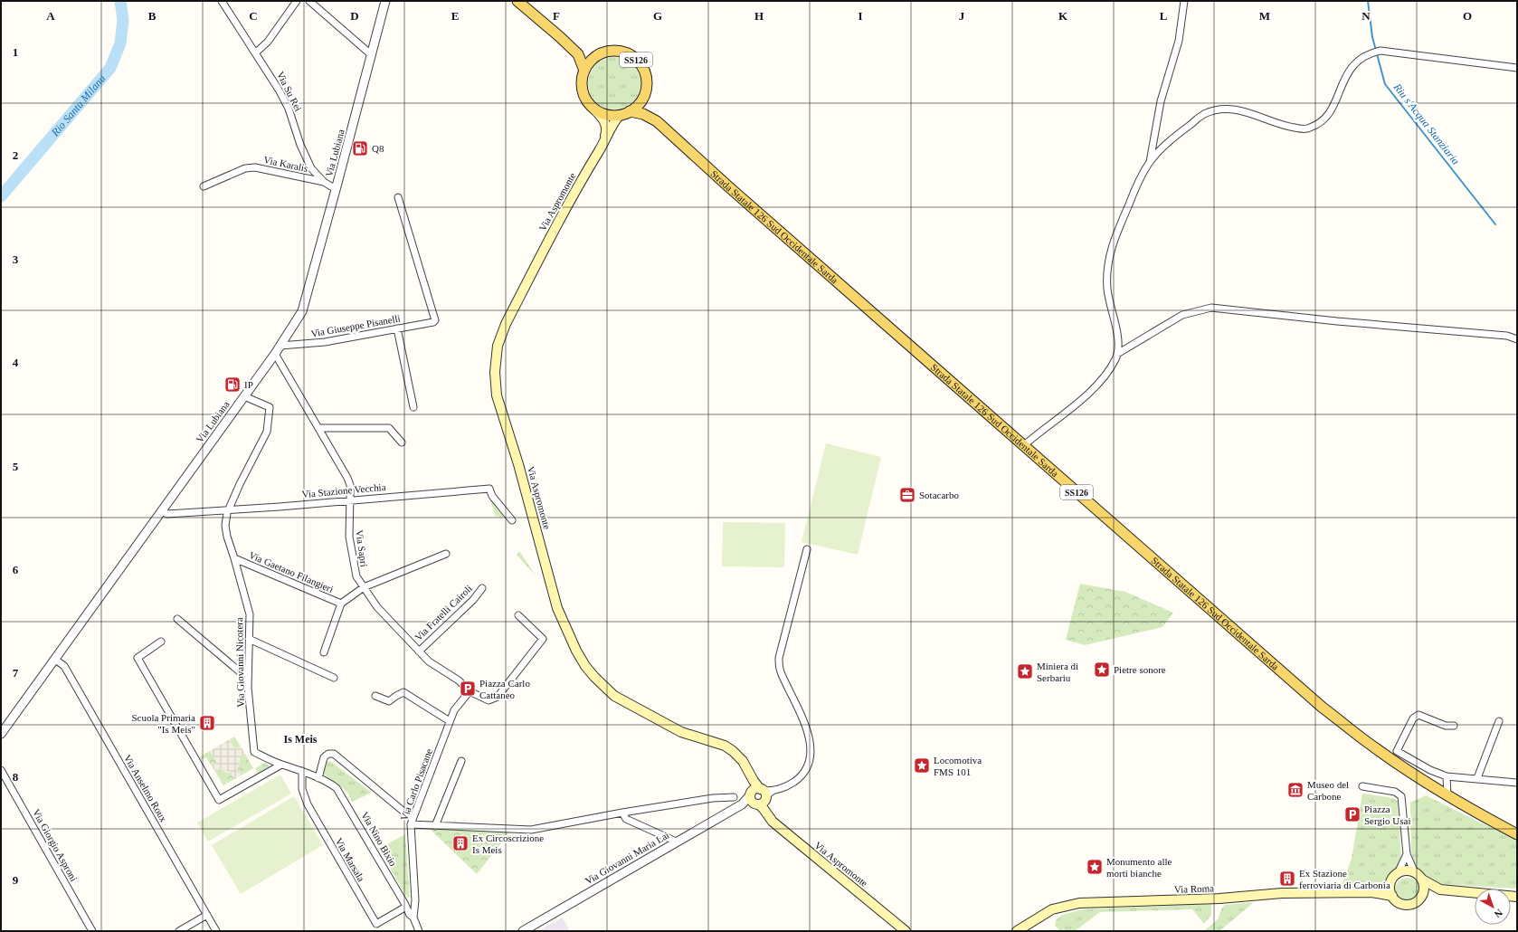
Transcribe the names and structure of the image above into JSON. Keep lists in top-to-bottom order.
{
  "streets": {
    "main road": [
      "SS126",
      "Via Aspromonte",
      "Strada Statale 126 Sud Occidentale Sarda",
      "Via Roma"
    ],
    "street": [
      "Via Su Rei",
      "Via Lubiana",
      "Via Karalis",
      "Via Giuseppe Pisanelli",
      "Via Stazione Vecchia",
      "Via Sapri",
      "Via Gaetano Filangieri",
      "Via Fratelli Cairoli",
      "Via Giovanni Nicotera",
      "Via Carlo Pisacane",
      "Via Anselmo Roux",
      "Via Nino Bixio",
      "Via Giorgio Asproni",
      "Via Giovanni Maria Lai",
      "Via Marsala"
    ]
  },
  "crossings": [
    ["SS126", "Via Aspromonte"],
    ["SS126", "Strada Statale 126 Sud Occidentale Sarda"],
    ["Via Su Rei", "Via Lubiana"],
    ["Via Su Rei", "Via Karalis"],
    ["Via Lubiana", "Via Giuseppe Pisanelli"],
    ["Via Lubiana", "Via Stazione Vecchia"],
    ["Via Lubiana", "Via Sapri"],
    ["Via Lubiana", "Via Giovanni Nicotera"],
    ["Via Lubiana", "Via Anselmo Roux"],
    ["Via Aspromonte", "Via Giovanni Maria Lai"],
    ["Via Stazione Vecchia", "Via Sapri"],
    ["Via Stazione Vecchia", "Via Giovanni Nicotera"],
    ["Via Sapri", "Via Gaetano Filangieri"],
    ["Via Sapri", "Via Fratelli Cairoli"],
    ["Via Sapri", "Via Carlo Pisacane"],
    ["Via Gaetano Filangieri", "Via Giovanni Nicotera"],
    ["Via Giovanni Nicotera", "Via Nino Bixio"],
    ["Via Giovanni Nicotera", "Via Marsala"],
    ["Via Carlo Pisacane", "Via Nino Bixio"],
    ["Via Nino Bixio", "Via Marsala"]
  ],
  "districts": ["Is Meis"],
  "water": ["Rio Santu Milanu", "Riu s'Acqua Stanziaria"],
  "places": {
    "fuel station": ["Q8", "IP"],
    "office": ["Sotacarbo"],
    "place": [
      "Pietre sonore",
      "Miniera di Serbariu",
      "Locomotiva FMS 101",
      "Monumento alle morti bianche"
    ],
    "parking": ["Piazza Carlo Cattaneo", "Piazza Sergio Usai"],
    "building": ["Scuola Primaria \"Is Meis\"", "Ex Circoscrizione Is Meis", "Ex Stazione ferroviaria di Carbonia"],
    "museum": ["Museo del Carbone"]
  },
  "north": "bottom right",
  "grid": {
    "columns": [
      "A",
      "B",
      "C",
      "D",
      "E",
      "F",
      "G",
      "H",
      "I",
      "J",
      "K",
      "L",
      "M",
      "N",
      "O"
    ],
    "rows": [
      "1",
      "2",
      "3",
      "4",
      "5",
      "6",
      "7",
      "8",
      "9"
    ]
  }
}
